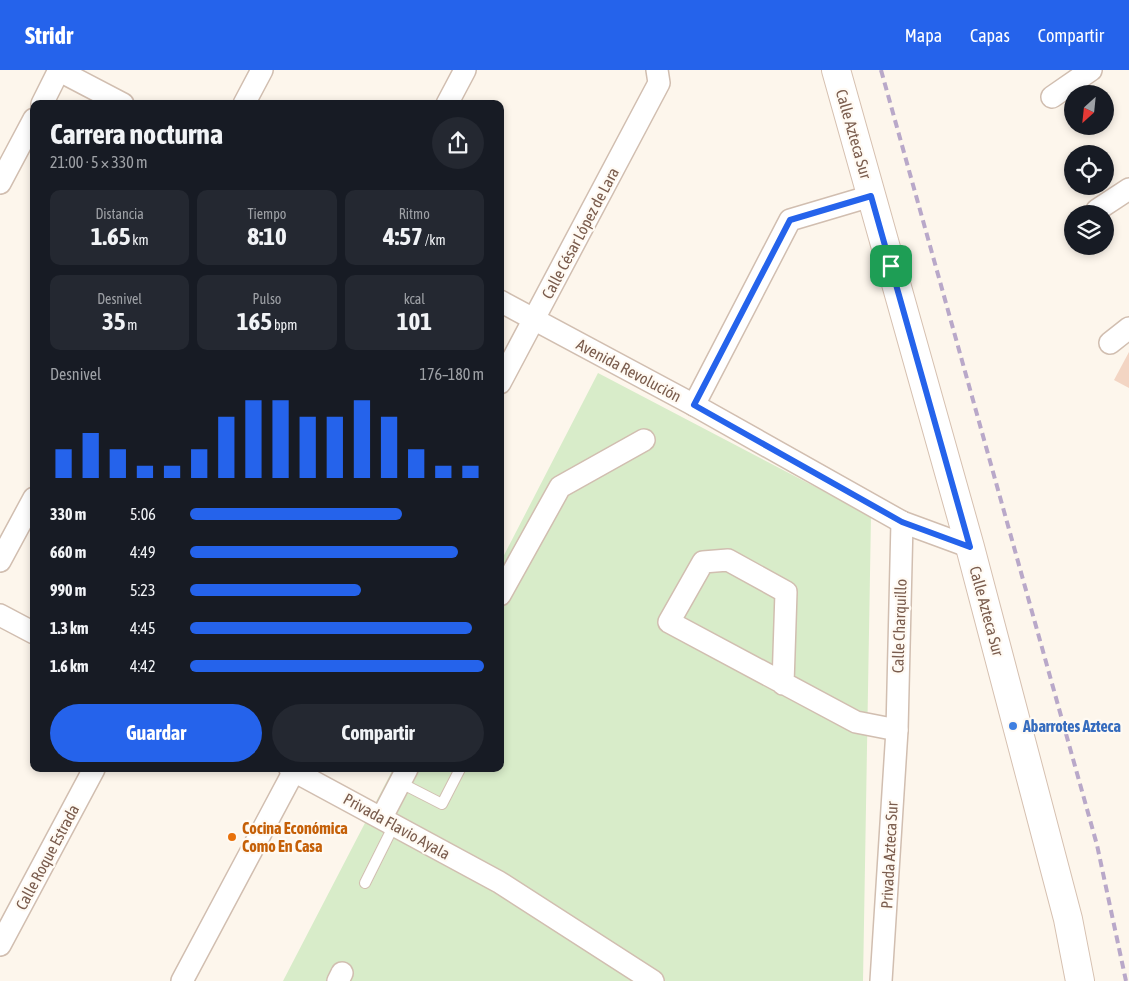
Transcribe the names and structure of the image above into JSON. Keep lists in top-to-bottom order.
{
  "streets": {
    "street": [
      "Calle Azteca Sur",
      "Calle César López de Lara",
      "Avenida Revolución",
      "Calle Charquillo",
      "Privada Flavio Ayala",
      "Privada Azteca Sur",
      "Calle Roque Estrada"
    ]
  },
  "crossings": [
    ["Calle Azteca Sur", "Avenida Revolución"],
    ["Calle César López de Lara", "Avenida Revolución"],
    ["Avenida Revolución", "Calle Charquillo"],
    ["Calle Charquillo", "Privada Azteca Sur"]
  ],
  "places": ["Abarrotes Azteca", "Cocina Económica Como En Casa"],
  "north": "bottom left",
  "page": {
    "header": "Stridr",
    "nav": ["Mapa", "Capas", "Compartir"],
    "heading": ["Carrera nocturna", "21:00 · 5 × 330 m"],
    "stats": [
      ["Distancia", "1.65 km"],
      ["Tiempo", "8:10"],
      ["Ritmo", "4:57 /km"],
      ["Desnivel", "35 m"],
      ["Pulso", "165 bpm"],
      ["kcal", "101"]
    ],
    "chart": ["Desnivel", "176–180 m"],
    "list": [
      {
        "name": "330 m",
        "note": "5:06"
      },
      {
        "name": "660 m",
        "note": "4:49"
      },
      {
        "name": "990 m",
        "note": "5:23"
      },
      {
        "name": "1.3 km",
        "note": "4:45"
      },
      {
        "name": "1.6 km",
        "note": "4:42"
      }
    ],
    "buttons": ["Guardar", "Compartir"]
  }
}
